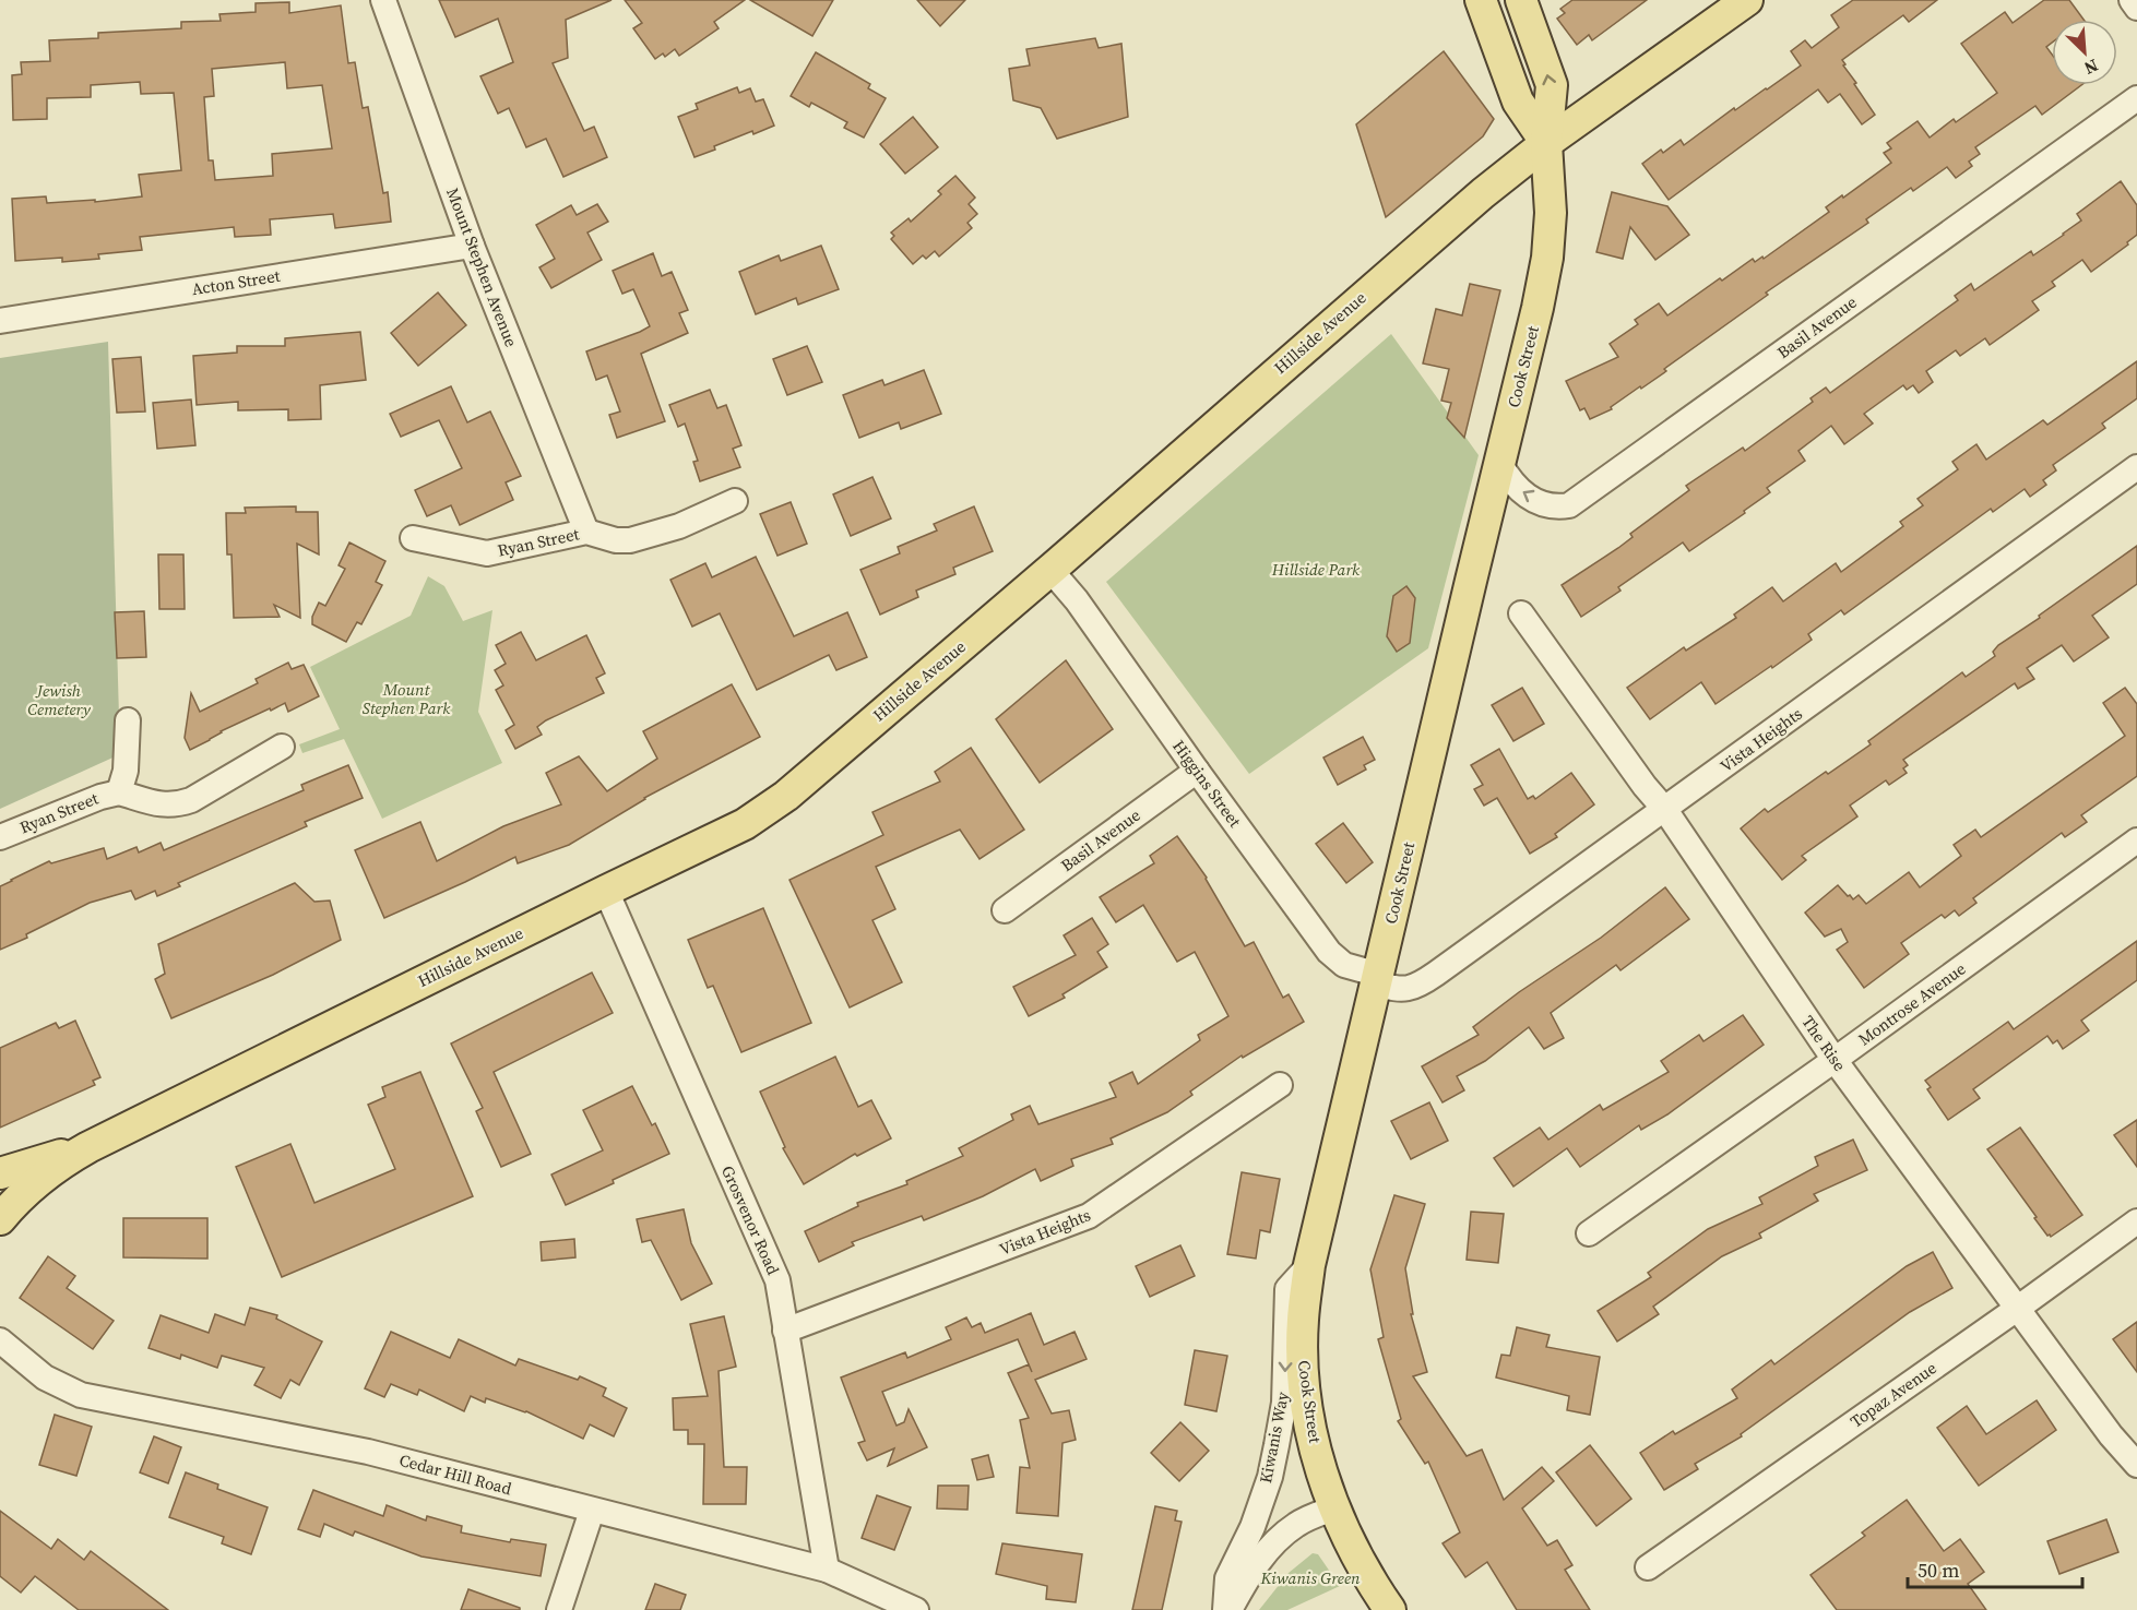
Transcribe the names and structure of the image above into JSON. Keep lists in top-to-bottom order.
{
  "streets": {
    "main road": ["Hillside Avenue", "Cook Street"],
    "street": [
      "Mount Stephen Avenue",
      "Acton Street",
      "Basil Avenue",
      "Ryan Street",
      "Vista Heights",
      "Higgins Street",
      "Montrose Avenue",
      "The Rise",
      "Grosvenor Road",
      "Topaz Avenue",
      "Kiwanis Way",
      "Cedar Hill Road"
    ]
  },
  "crossings": [
    ["Mount Stephen Avenue", "Acton Street"],
    ["Mount Stephen Avenue", "Ryan Street"],
    ["Basil Avenue", "Cook Street"],
    ["Basil Avenue", "Higgins Street"],
    ["Hillside Avenue", "Cook Street"],
    ["Hillside Avenue", "Higgins Street"],
    ["Hillside Avenue", "Grosvenor Road"],
    ["Cook Street", "Vista Heights"],
    ["Cook Street", "Higgins Street"],
    ["Cook Street", "Kiwanis Way"],
    ["Vista Heights", "Higgins Street"],
    ["Vista Heights", "The Rise"],
    ["Vista Heights", "Grosvenor Road"],
    ["Montrose Avenue", "The Rise"],
    ["The Rise", "Topaz Avenue"],
    ["Grosvenor Road", "Cedar Hill Road"]
  ],
  "one_way": ["Basil Avenue", "Kiwanis Way"],
  "parks": [
    "Hillside Park",
    "Mount Stephen Park",
    "Jewish Cemetery",
    "Kiwanis Green"
  ],
  "scale_bar": "50 m",
  "north": "bottom right"
}
